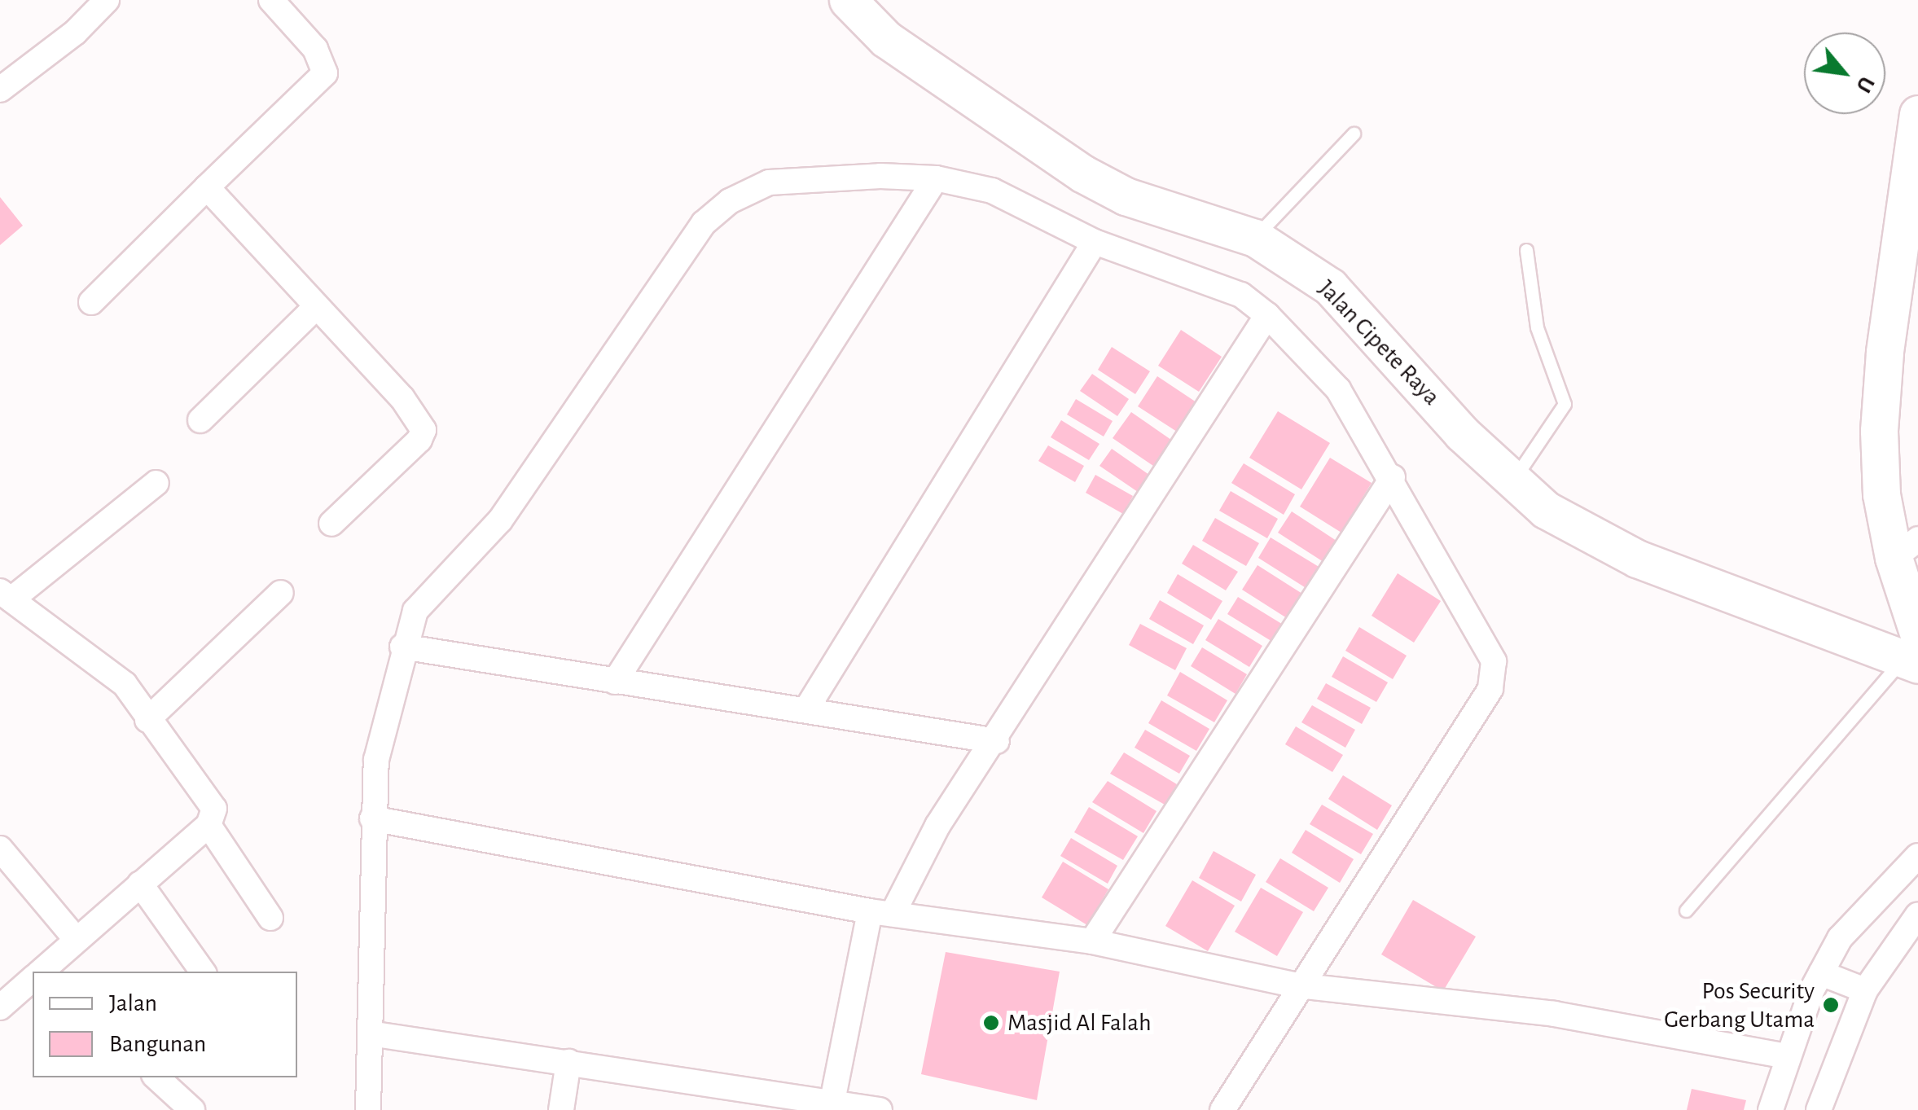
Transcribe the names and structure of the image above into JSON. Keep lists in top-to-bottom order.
{
  "streets": {
    "main road": ["Jalan Cipete Raya"]
  },
  "places": ["Pos Security Gerbang Utama", "Masjid Al Falah"],
  "legend": ["Jalan", "Bangunan"],
  "north": "bottom right"
}
